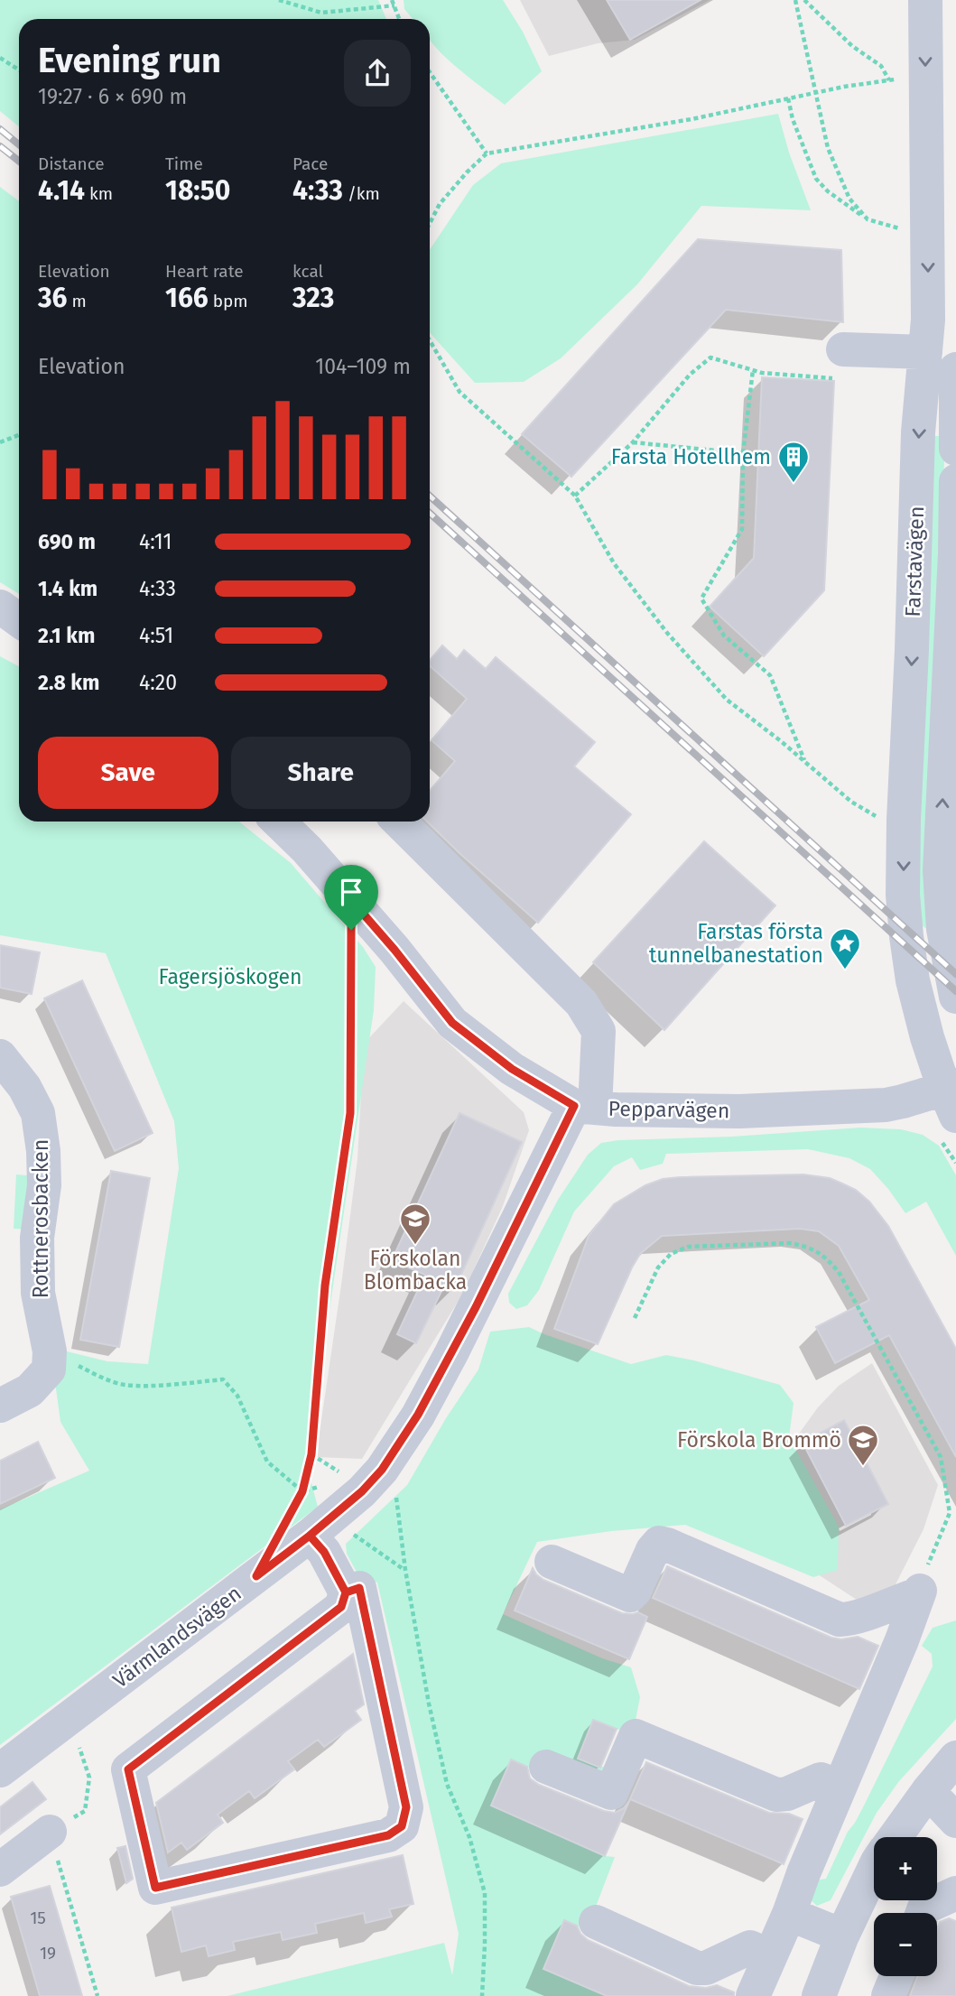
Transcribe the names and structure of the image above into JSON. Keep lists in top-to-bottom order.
{
  "streets": {
    "street": [
      "Farstavägen",
      "Pepparvägen",
      "Rottnerosbacken",
      "Värmlandsvägen"
    ]
  },
  "crossings": [
    ["Farstavägen", "Pepparvägen"],
    ["Pepparvägen", "Värmlandsvägen"]
  ],
  "parks": ["Fagersjöskogen"],
  "places": {
    "building": ["Farsta Hotellhem"],
    "place": ["Farstas första tunnelbanestation"],
    "school or university": ["Förskolan Blombacka", "Förskola Brommö"]
  },
  "house_numbers": ["15", "19"],
  "page": {
    "heading": ["Evening run", "19:27 · 6 × 690 m"],
    "stats": [
      ["Distance", "4.14 km"],
      ["Time", "18:50"],
      ["Pace", "4:33 /km"],
      ["Elevation", "36 m"],
      ["Heart rate", "166 bpm"],
      ["kcal", "323"]
    ],
    "chart": ["Elevation", "104–109 m"],
    "list": [
      {
        "name": "690 m",
        "note": "4:11"
      },
      {
        "name": "1.4 km",
        "note": "4:33"
      },
      {
        "name": "2.1 km",
        "note": "4:51"
      },
      {
        "name": "2.8 km",
        "note": "4:20"
      }
    ],
    "buttons": ["Save", "Share"],
    "map_buttons": ["+", "−"]
  }
}
